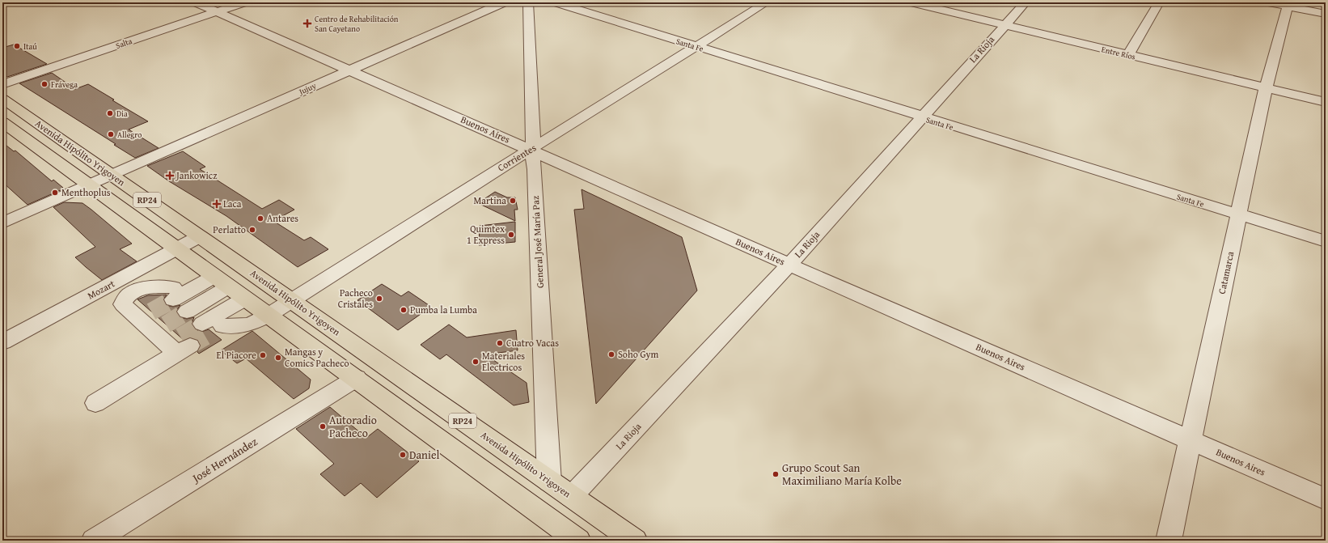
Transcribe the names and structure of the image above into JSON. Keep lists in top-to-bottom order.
{
  "streets": {
    "main road": ["Avenida Hipólito Yrigoyen", "RP24"],
    "street": [
      "Salta",
      "Santa Fe",
      "La Rioja",
      "Entre Ríos",
      "Jujuy",
      "Buenos Aires",
      "Corrientes",
      "General José María Paz",
      "Catamarca",
      "Mozart",
      "José Hernández"
    ]
  },
  "crossings": [
    ["Salta", "Buenos Aires"],
    ["Santa Fe", "La Rioja"],
    ["Santa Fe", "Corrientes"],
    ["Santa Fe", "Catamarca"],
    ["La Rioja", "Entre Ríos"],
    ["La Rioja", "Buenos Aires"],
    ["La Rioja", "Avenida Hipólito Yrigoyen"],
    ["Entre Ríos", "Catamarca"],
    ["Jujuy", "Buenos Aires"],
    ["Jujuy", "Avenida Hipólito Yrigoyen"],
    ["Buenos Aires", "Corrientes"],
    ["Buenos Aires", "General José María Paz"],
    ["Buenos Aires", "Catamarca"],
    ["Avenida Hipólito Yrigoyen", "Corrientes"],
    ["Avenida Hipólito Yrigoyen", "General José María Paz"],
    ["Avenida Hipólito Yrigoyen", "Mozart"],
    ["Avenida Hipólito Yrigoyen", "José Hernández"],
    ["Corrientes", "General José María Paz"]
  ],
  "places": {
    "health": ["Centro de Rehabilitación San Cayetano", "Jankowicz", "Laca"],
    "other": [
      "Itaú",
      "Frávega",
      "Dia",
      "Allegro",
      "Menthoplus",
      "Martina",
      "Antares",
      "Perlatto",
      "Quimtex 1 Express",
      "Pacheco Cristales",
      "Pumba la Lumba",
      "Cuatro Vacas",
      "Soho Gym",
      "El Piacore",
      "Mangas y Comics Pacheco",
      "Materiales Electricos",
      "Autoradio Pacheco",
      "Daniel",
      "Grupo Scout San Maximiliano María Kolbe"
    ]
  }
}
